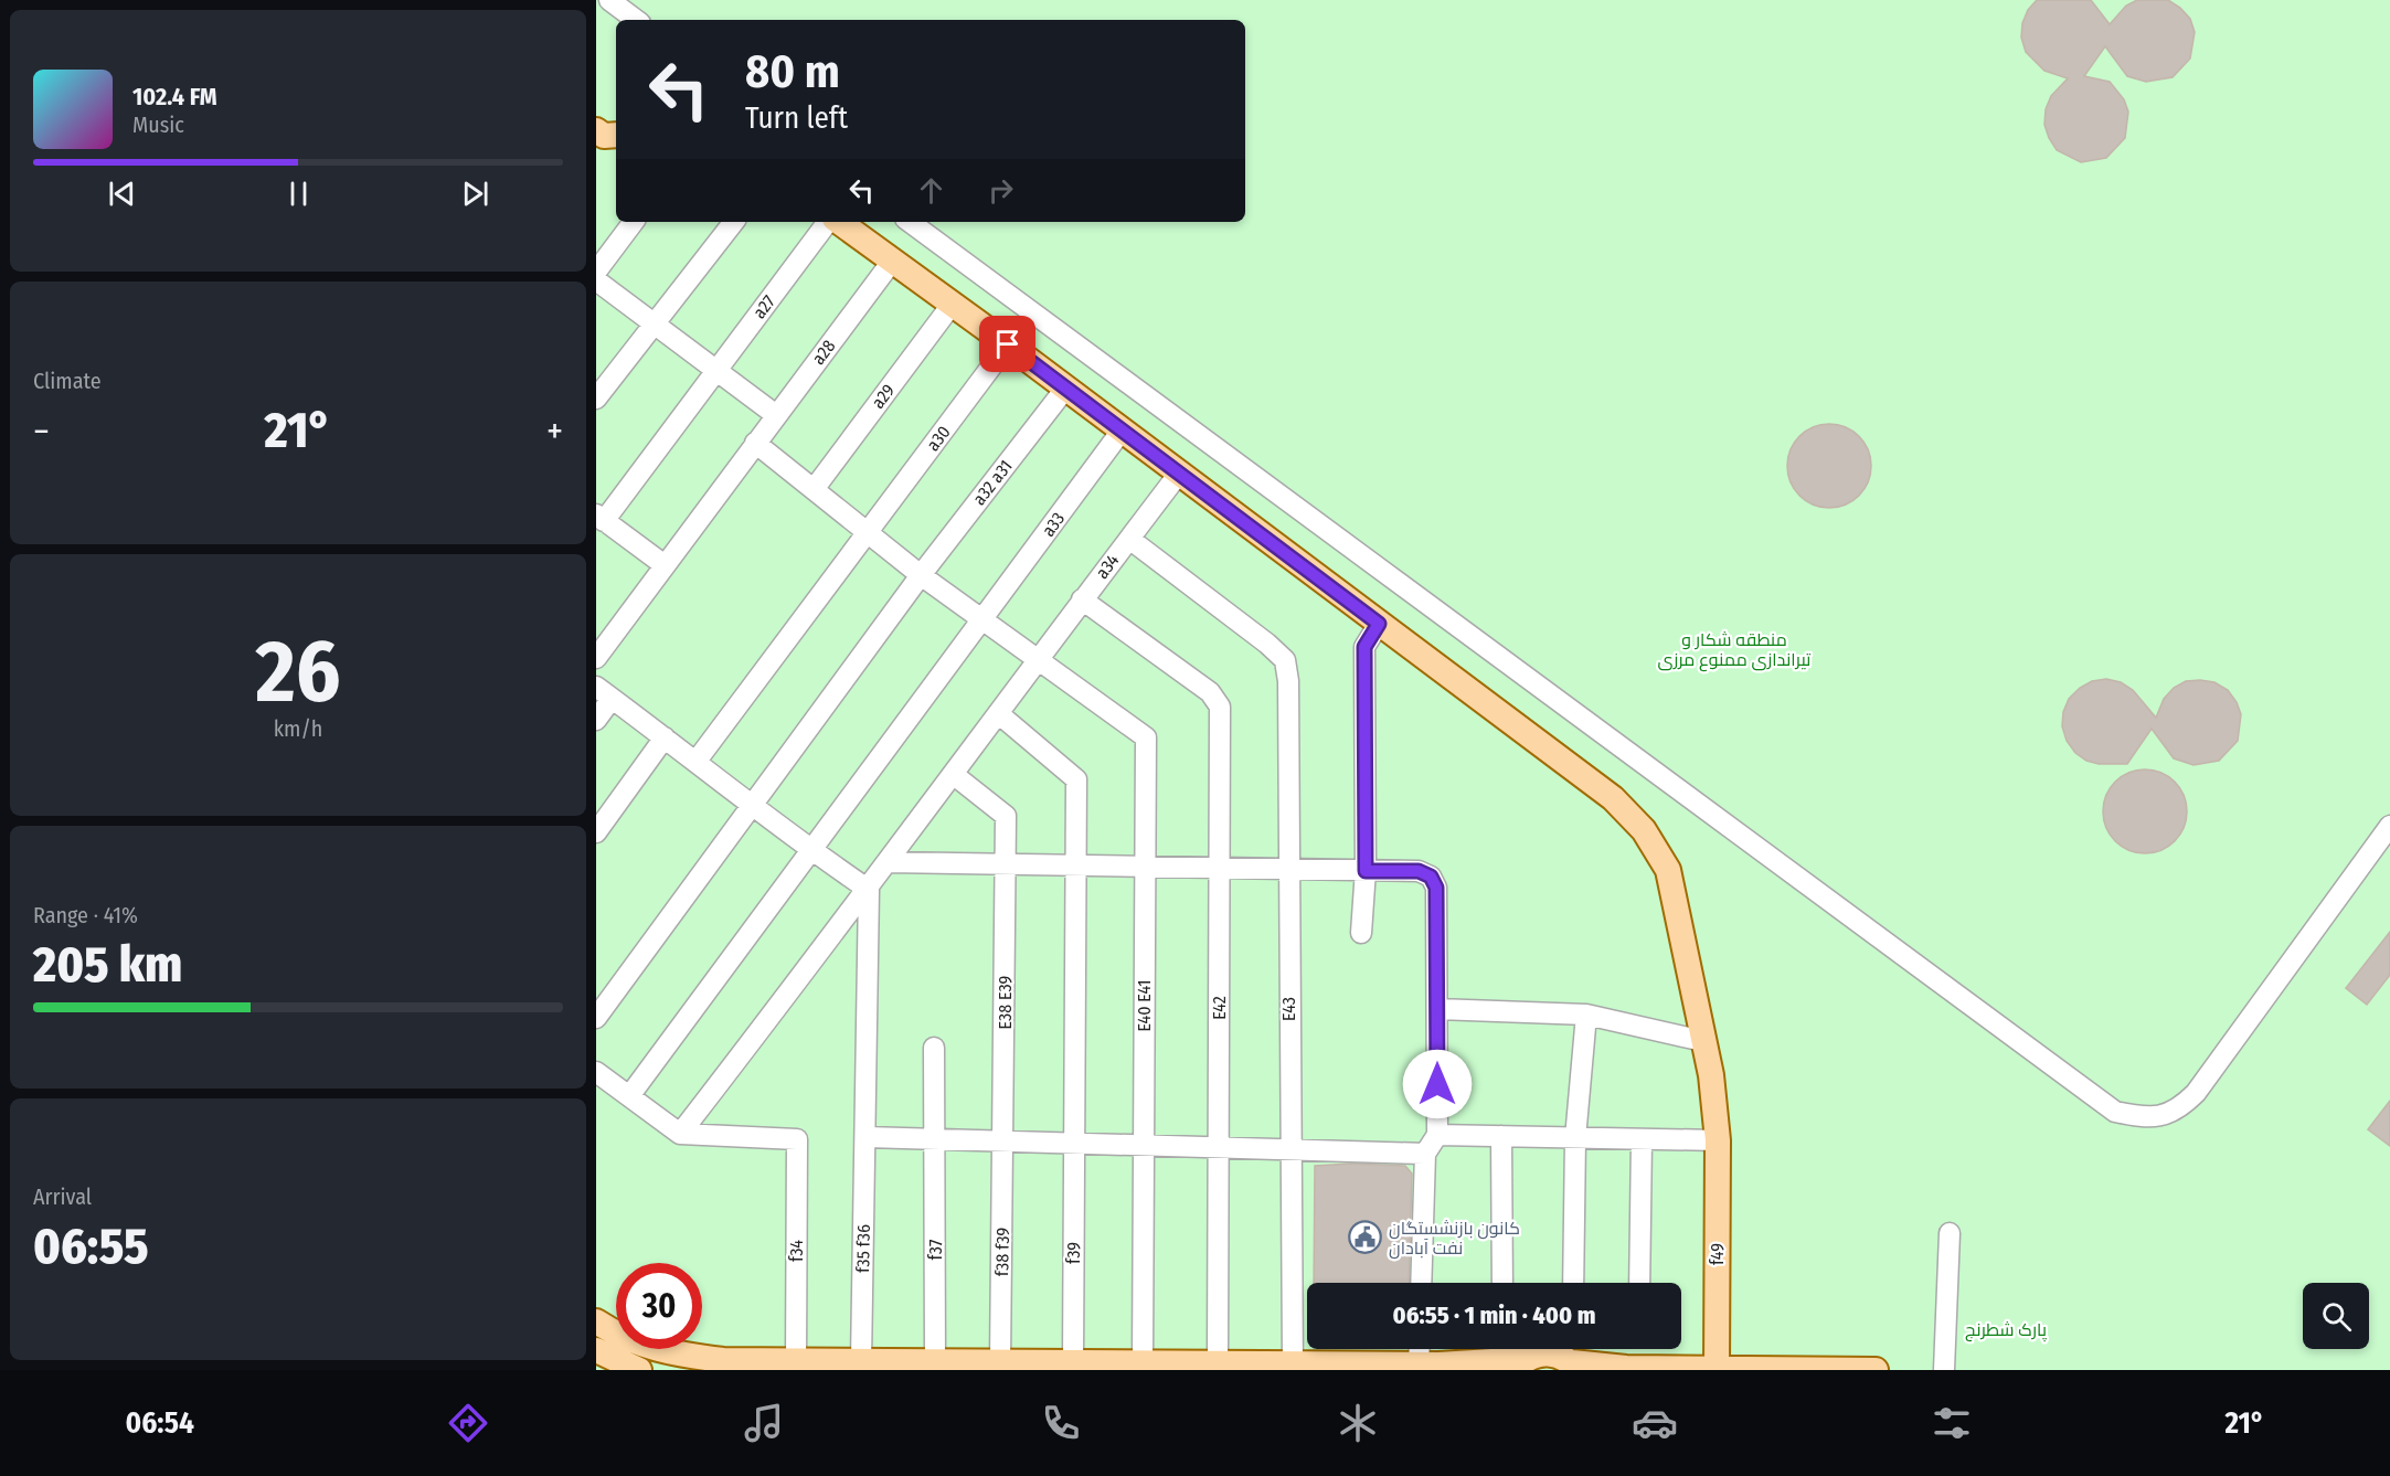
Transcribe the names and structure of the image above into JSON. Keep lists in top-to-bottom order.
{
  "streets": {
    "main road": ["f49"],
    "street": [
      "a27",
      "a28",
      "a29",
      "a30",
      "a32 a31",
      "a33",
      "a34",
      "E38 E39",
      "E40 E41",
      "E42",
      "E43",
      "f35 f36",
      "f37",
      "f34",
      "f38 f39",
      "f39"
    ]
  },
  "crossings": [
    ["a28", "f49"],
    ["a29", "f49"],
    ["a30", "f49"],
    ["a32 a31", "f49"],
    ["a33", "f49"],
    ["a34", "E38 E39"],
    ["a34", "E40 E41"],
    ["a34", "E42"],
    ["a34", "E43"],
    ["a34", "f35 f36"],
    ["a34", "f34"],
    ["a34", "f39"],
    ["a34", "f49"],
    ["E38 E39", "f38 f39"]
  ],
  "parks": ["منطقه شکار و تیراندازی ممنوع مرزی", "پارک شطرنج"],
  "places": {
    "public building": ["کانون بازنشستگان نفت آبادان"]
  },
  "page": {
    "turn": ["80 m", "Turn left"],
    "song": ["102.4 FM", "Music"],
    "tile": [
      "Climate",
      ["26", "km/h"],
      ["Range · 41%", "205 km"],
      ["Arrival", "06:55"]
    ],
    "heat": ["−", "21°", "+"],
    "limit": "30",
    "trip": "06:55 · 1 min · 400 m",
    "tabs": ["06:54", "21°"]
  }
}
